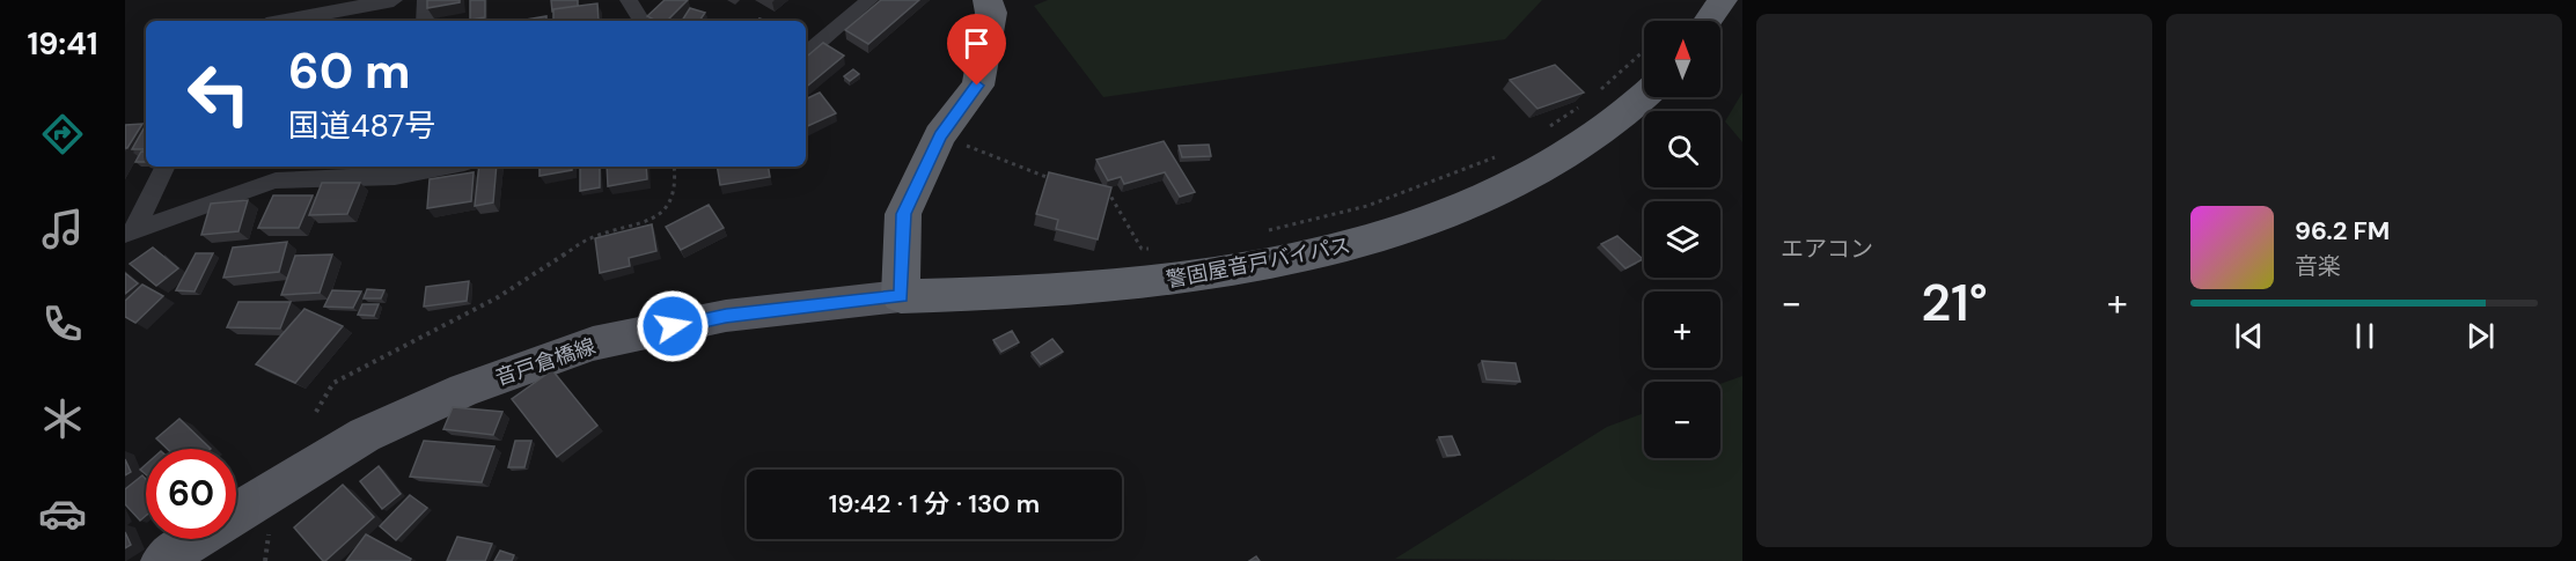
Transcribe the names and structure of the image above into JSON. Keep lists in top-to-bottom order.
{
  "streets": {
    "highway": ["警固屋音戸バイパス"],
    "main road": ["音戸倉橋線"]
  },
  "crossings": [
    ["警固屋音戸バイパス", "音戸倉橋線"]
  ],
  "north": "top",
  "page": {
    "tabs": "19:41",
    "tile": "エアコン",
    "map_buttons": ["+", "−"],
    "turn": ["60 m", "国道487号"],
    "song": ["96.2 FM", "音楽"],
    "heat": ["−", "21°", "+"],
    "limit": "60",
    "trip": "19:42 · 1 分 · 130 m"
  }
}
